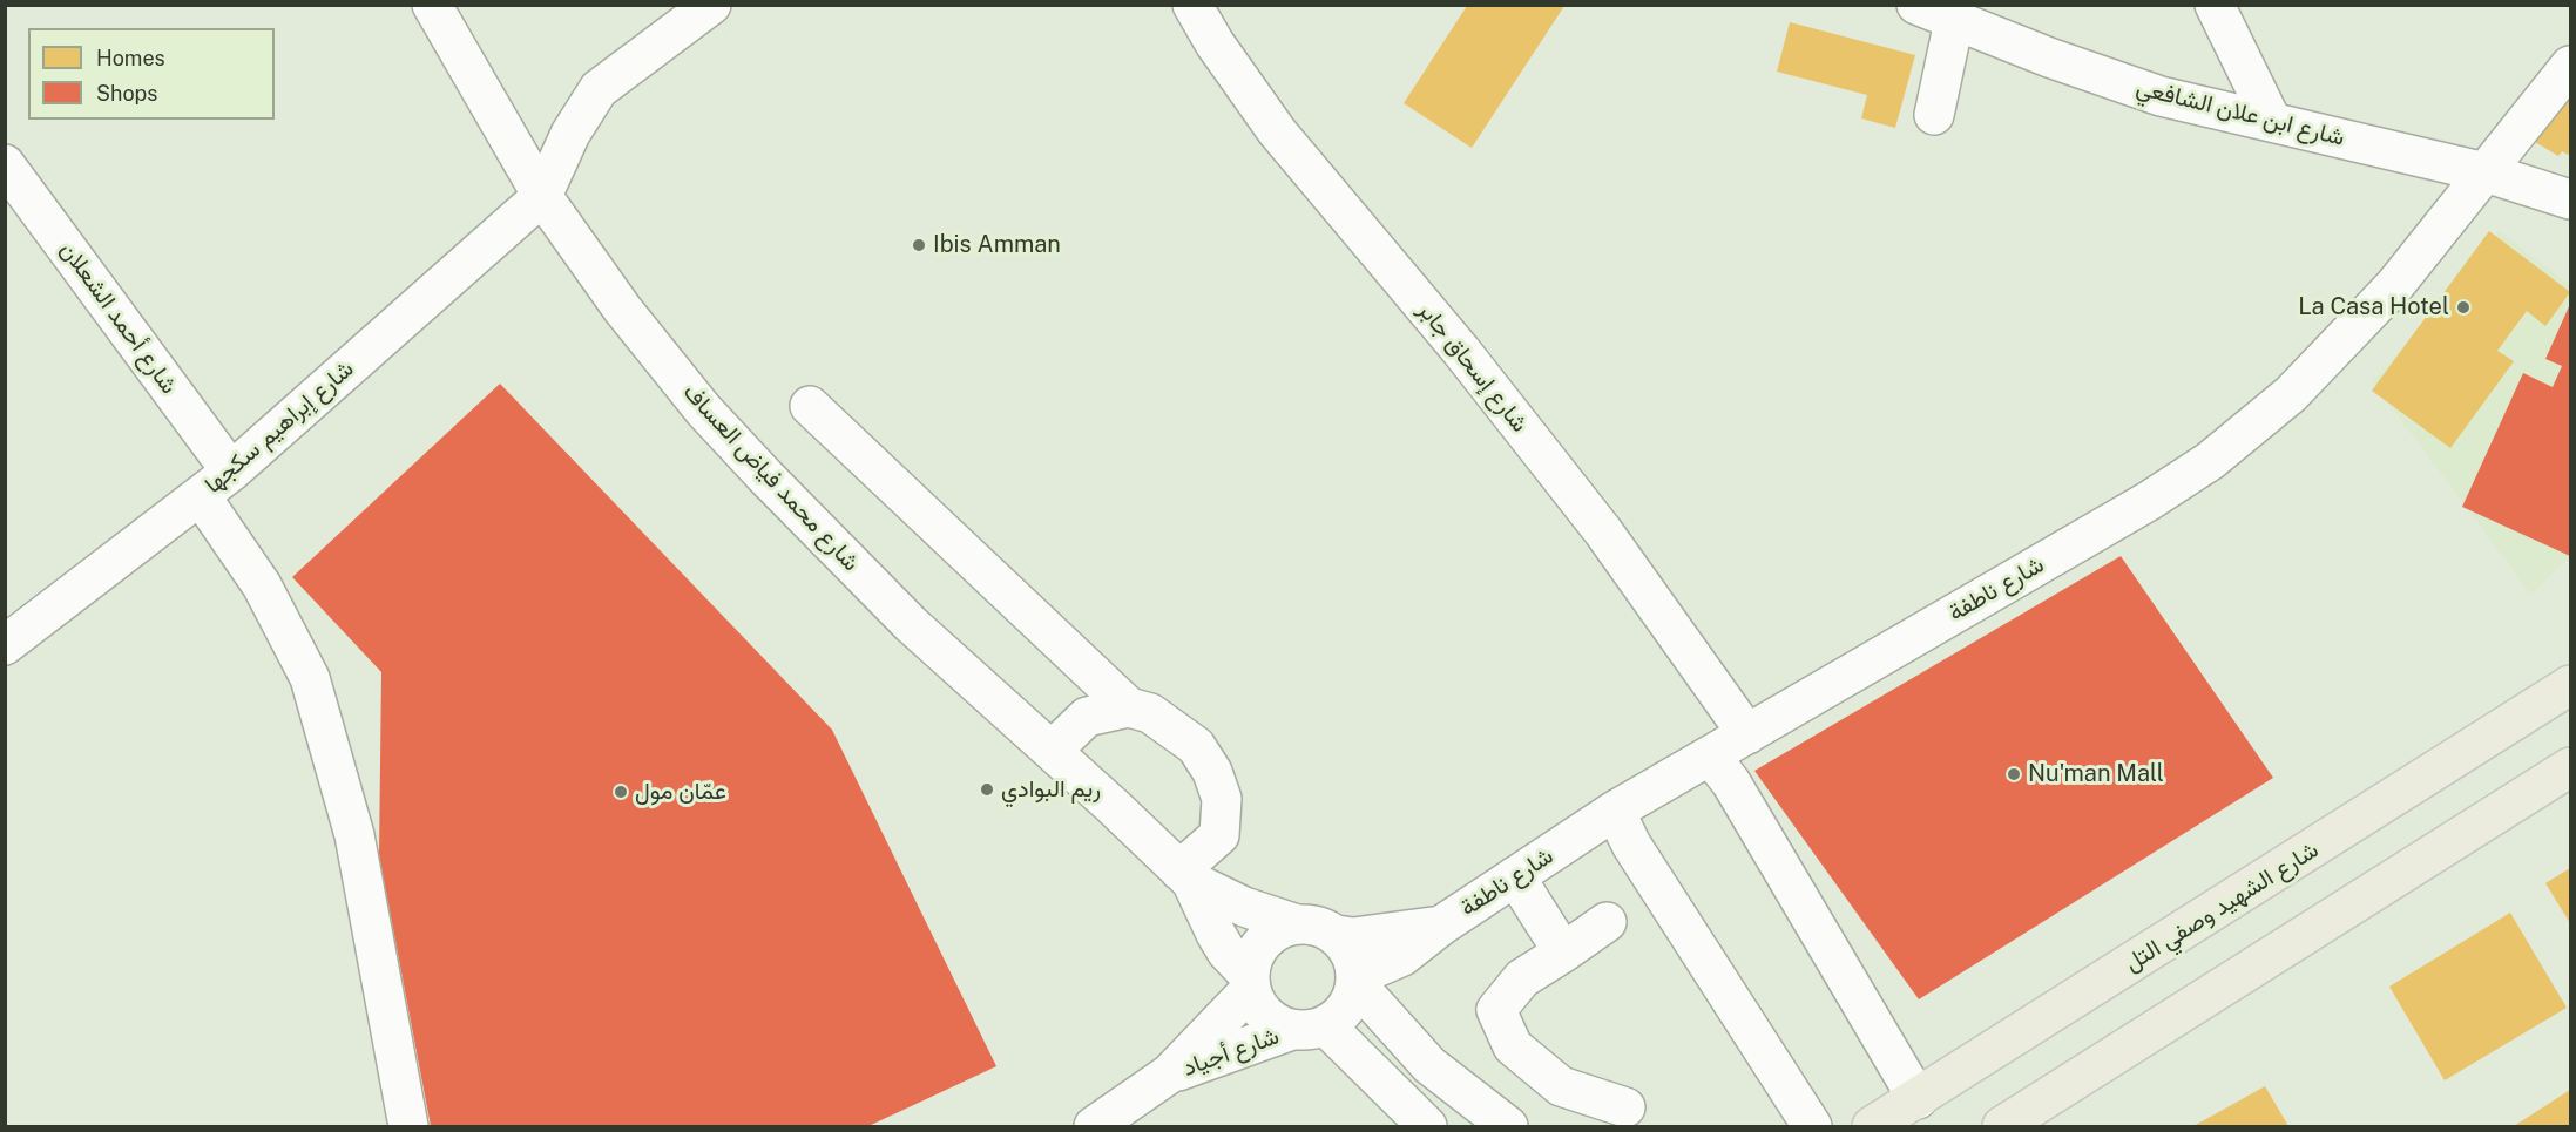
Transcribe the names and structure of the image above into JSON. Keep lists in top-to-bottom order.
{
  "streets": {
    "main road": ["شارع الشهيد وصفي التل"],
    "street": [
      "شارع ابن علان الشافعي",
      "شارع أحمد الشعلان",
      "شارع إسحاق جابر",
      "شارع إبراهيم سكجها",
      "شارع محمد فياض العساف",
      "شارع ناطفة",
      "شارع أجياد"
    ]
  },
  "crossings": [
    ["شارع ابن علان الشافعي", "شارع ناطفة"],
    ["شارع أحمد الشعلان", "شارع إبراهيم سكجها"],
    ["شارع إسحاق جابر", "شارع ناطفة"],
    ["شارع إبراهيم سكجها", "شارع محمد فياض العساف"],
    ["شارع محمد فياض العساف", "شارع ناطفة"],
    ["شارع محمد فياض العساف", "شارع أجياد"],
    ["شارع ناطفة", "شارع أجياد"]
  ],
  "places": [
    "Ibis Amman",
    "La Casa Hotel",
    "Nu'man Mall",
    "ريم البوادي",
    "عمّان مول"
  ],
  "legend": ["Homes", "Shops"]
}
